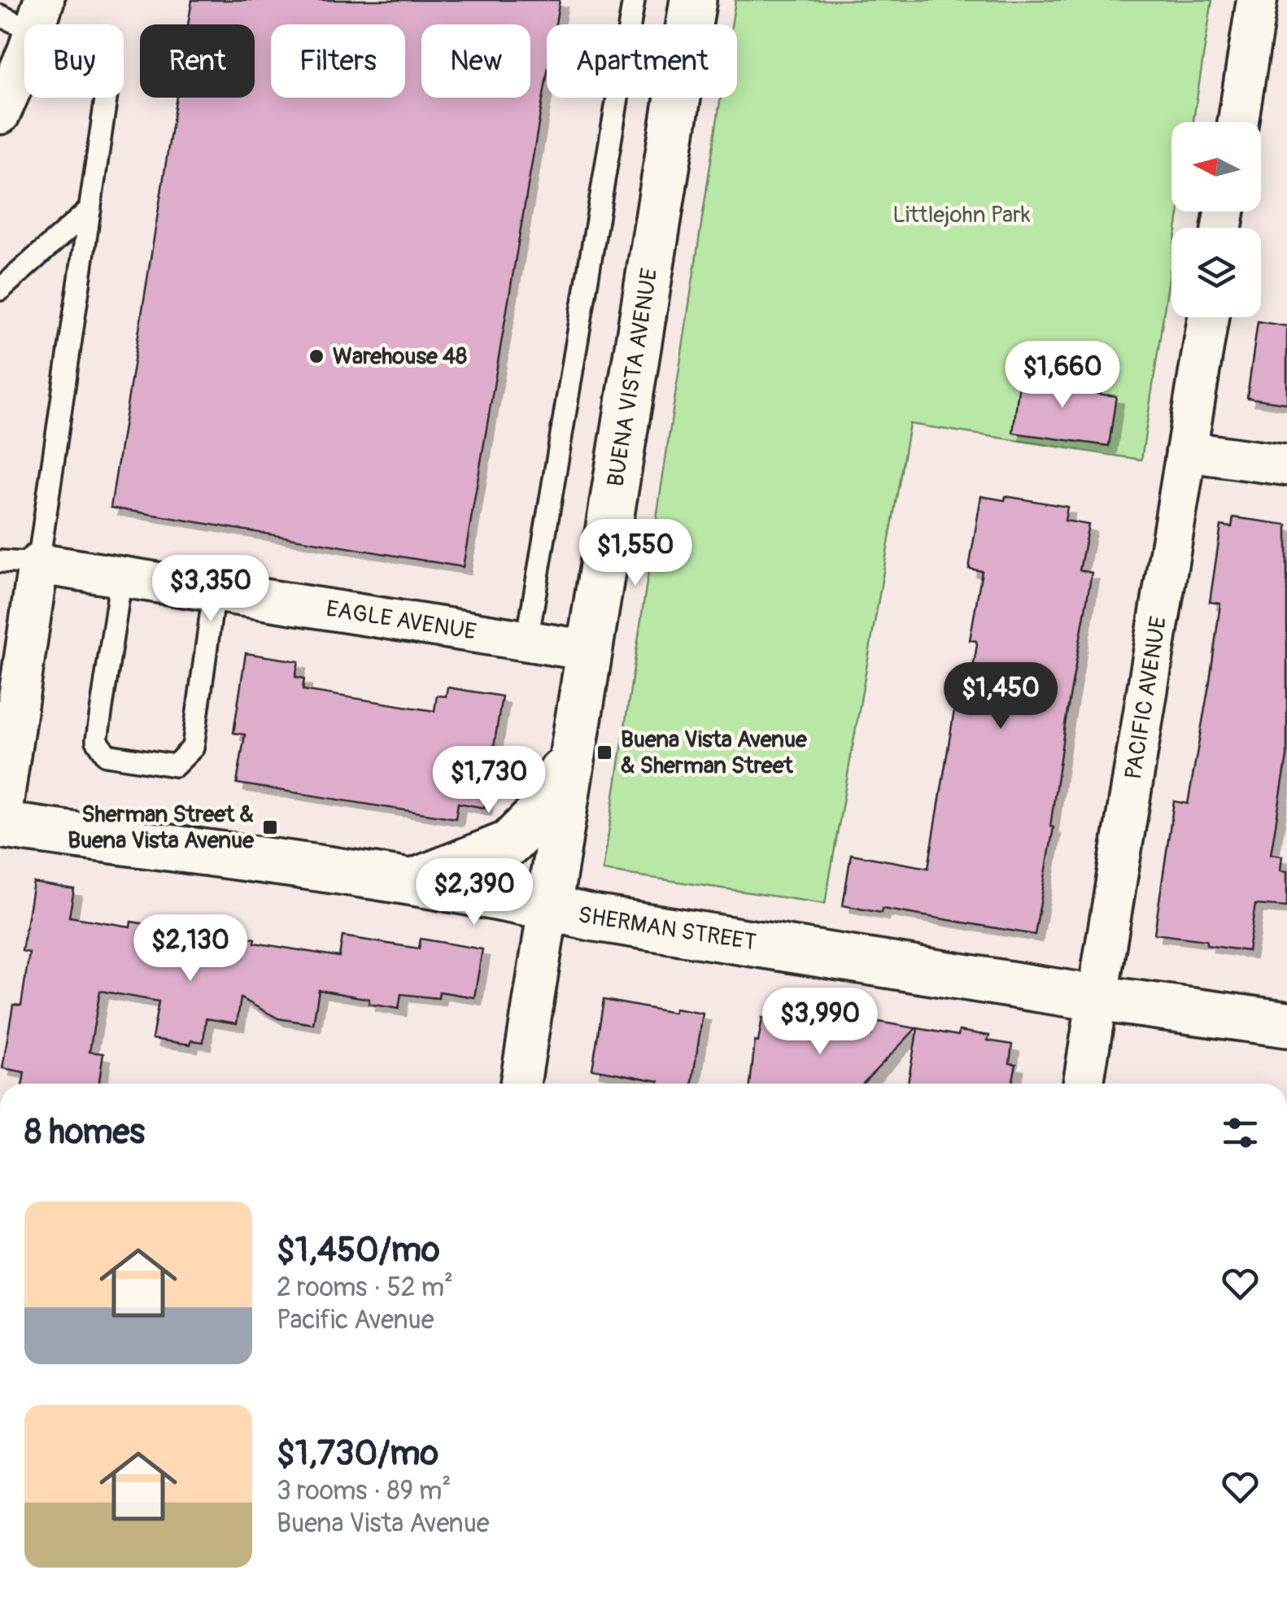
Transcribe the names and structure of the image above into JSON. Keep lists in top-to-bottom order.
{
  "streets": {
    "street": [
      "BUENA VISTA AVENUE",
      "EAGLE AVENUE",
      "PACIFIC AVENUE",
      "SHERMAN STREET"
    ]
  },
  "crossings": [
    ["BUENA VISTA AVENUE", "EAGLE AVENUE"],
    ["BUENA VISTA AVENUE", "SHERMAN STREET"],
    ["PACIFIC AVENUE", "SHERMAN STREET"]
  ],
  "parks": ["Littlejohn Park"],
  "places": {
    "other": ["Warehouse 48"],
    "transit": ["Buena Vista Avenue & Sherman Street", "Sherman Street & Buena Vista Avenue"]
  },
  "north": "left",
  "page": {
    "chip": [
      "Buy",
      "Rent",
      "Filters",
      "New",
      "Apartment"
    ],
    "price": [
      "$1,660",
      "$1,550",
      "$3,350",
      "$1,450",
      "$1,730",
      "$2,390",
      "$2,130",
      "$3,990"
    ],
    "heading": "8 homes",
    "list": [
      {
        "name": "$1,450/mo",
        "note": "2 rooms · 52 m² · Pacific Avenue"
      },
      {
        "name": "$1,730/mo",
        "note": "3 rooms · 89 m² · Buena Vista Avenue"
      }
    ]
  }
}
